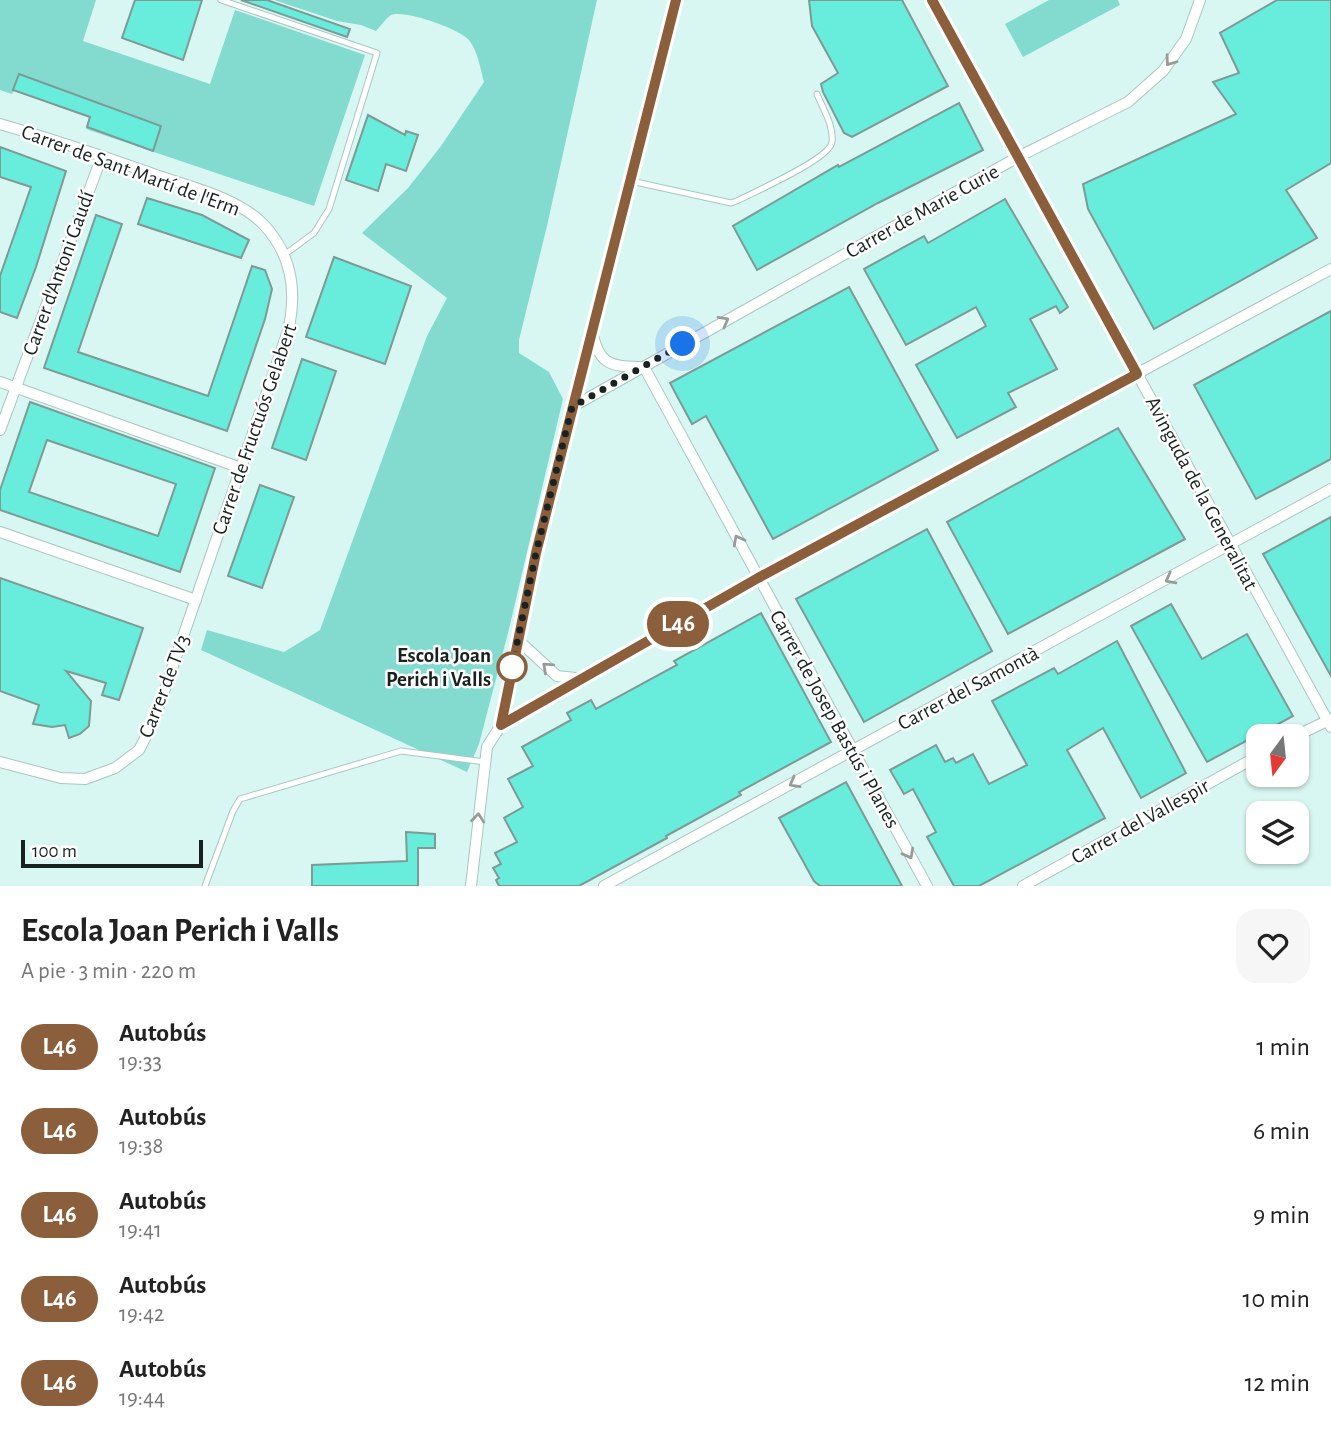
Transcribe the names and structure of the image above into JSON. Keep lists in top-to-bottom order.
{
  "streets": {
    "street": [
      "Carrer de Sant Martí de l'Erm",
      "Carrer de Marie Curie",
      "Carrer d'Antoni Gaudí",
      "Carrer de Fructuós Gelabert",
      "Avinguda de la Generalitat",
      "Carrer de TV3",
      "Carrer del Samontà",
      "Carrer de Josep Bastús i Planes",
      "Carrer del Vallespir"
    ]
  },
  "crossings": [
    ["Carrer de Sant Martí de l'Erm", "Carrer d'Antoni Gaudí"],
    ["Carrer de Sant Martí de l'Erm", "Carrer de Fructuós Gelabert"],
    ["Carrer de Marie Curie", "Avinguda de la Generalitat"],
    ["Carrer de Marie Curie", "Carrer de Josep Bastús i Planes"],
    ["Carrer de Fructuós Gelabert", "Carrer de TV3"],
    ["Avinguda de la Generalitat", "Carrer del Samontà"],
    ["Carrer del Samontà", "Carrer de Josep Bastús i Planes"]
  ],
  "one_way": ["Carrer del Samontà"],
  "places": ["Escola Joan Perich i Valls"],
  "lines": ["bus line L46"],
  "scale_bar": "100 m",
  "north": "bottom",
  "page": {
    "on_map": "L46",
    "scale": "100 m",
    "heading": ["Escola Joan Perich i Valls", "A pie · 3 min · 220 m"],
    "list": [
      {
        "mark": "L46",
        "name": "Autobús",
        "note": "19:33",
        "value": "1 min"
      },
      {
        "mark": "L46",
        "name": "Autobús",
        "note": "19:38",
        "value": "6 min"
      },
      {
        "mark": "L46",
        "name": "Autobús",
        "note": "19:41",
        "value": "9 min"
      },
      {
        "mark": "L46",
        "name": "Autobús",
        "note": "19:42",
        "value": "10 min"
      },
      {
        "mark": "L46",
        "name": "Autobús",
        "note": "19:44",
        "value": "12 min"
      }
    ]
  }
}
